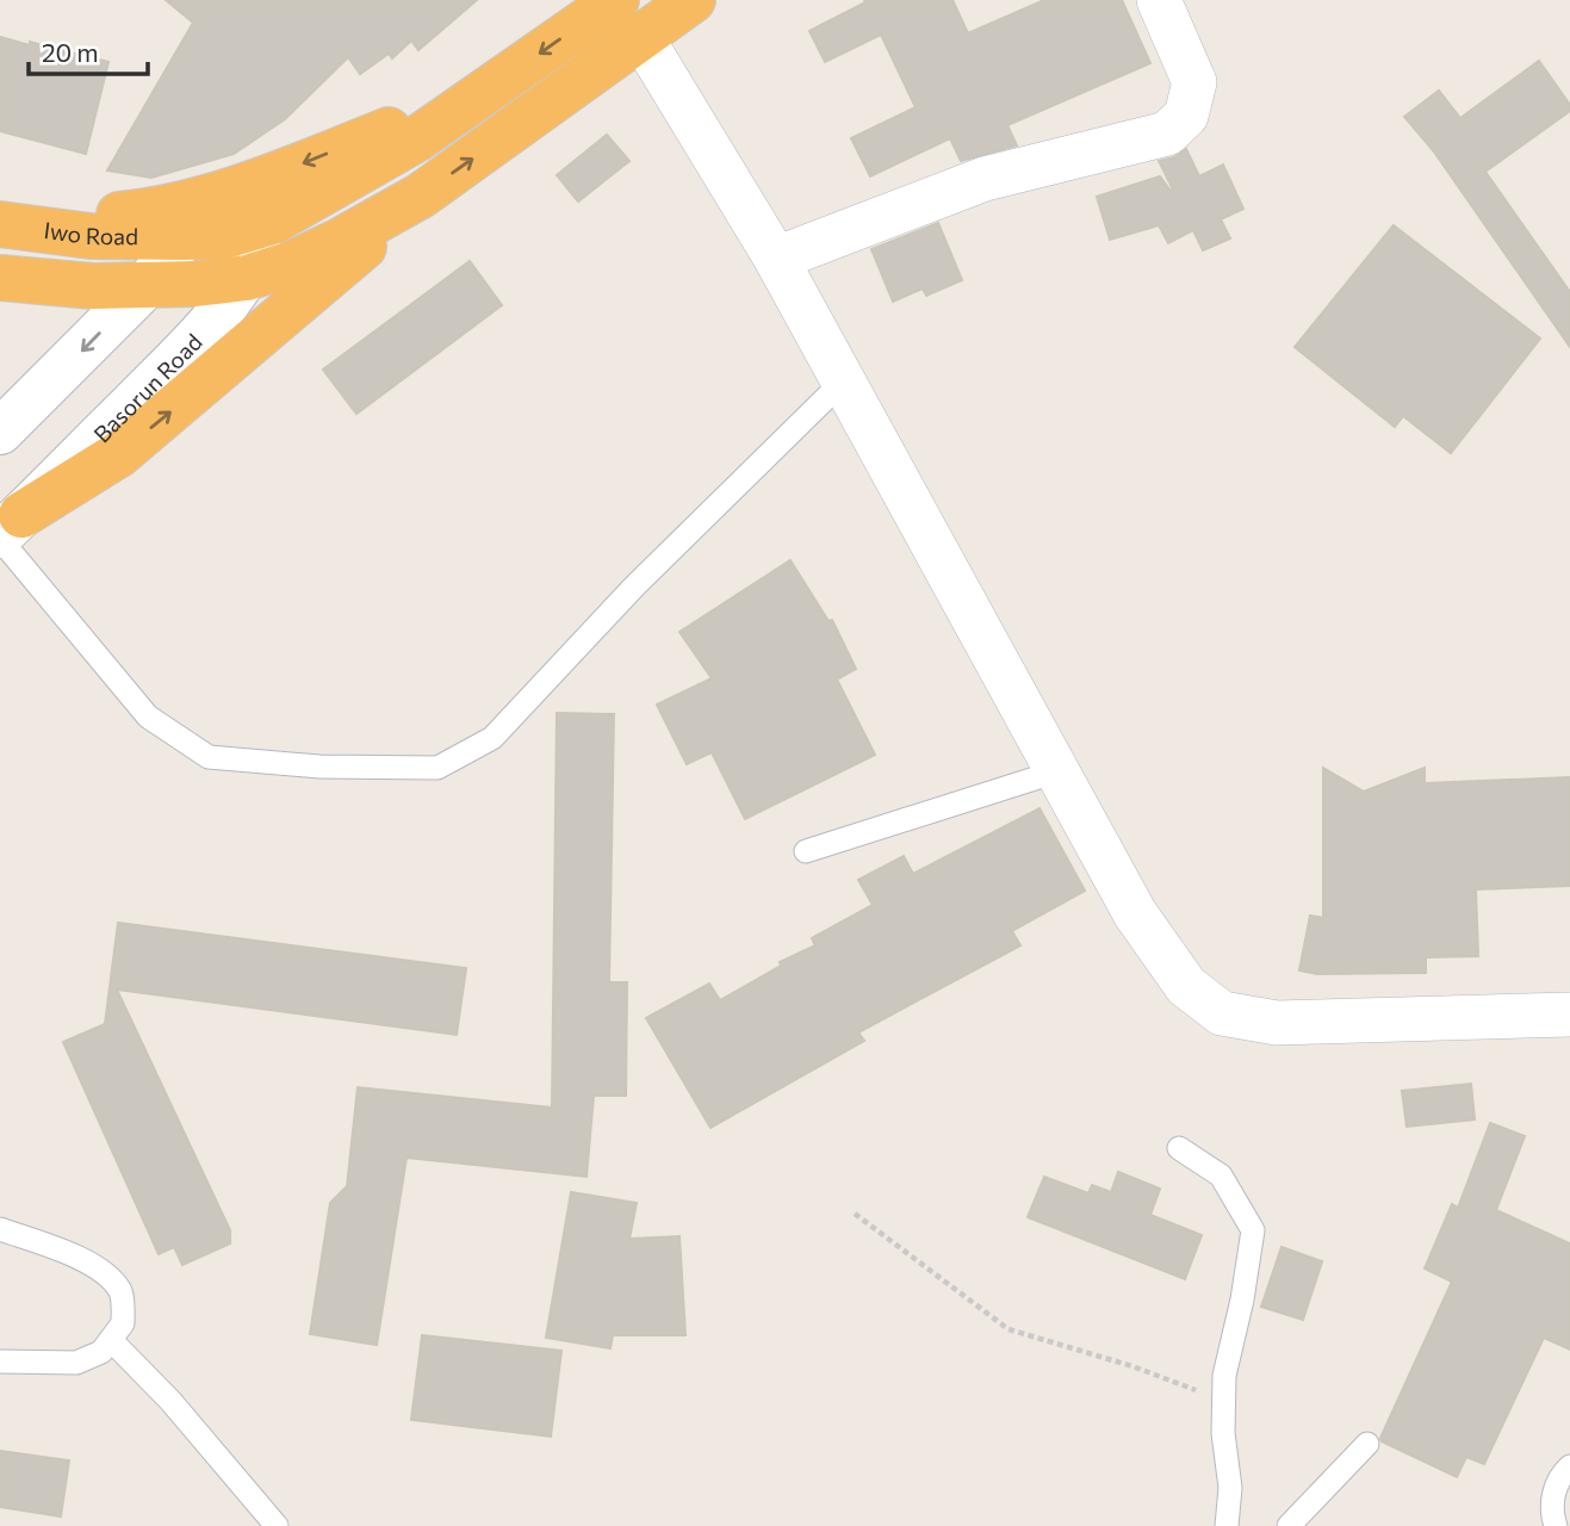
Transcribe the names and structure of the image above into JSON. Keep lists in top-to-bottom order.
{
  "streets": {
    "highway": ["Iwo Road"],
    "main road": ["Basorun Road"]
  },
  "crossings": [
    ["Iwo Road", "Basorun Road"]
  ],
  "scale_bar": "20 m"
}
